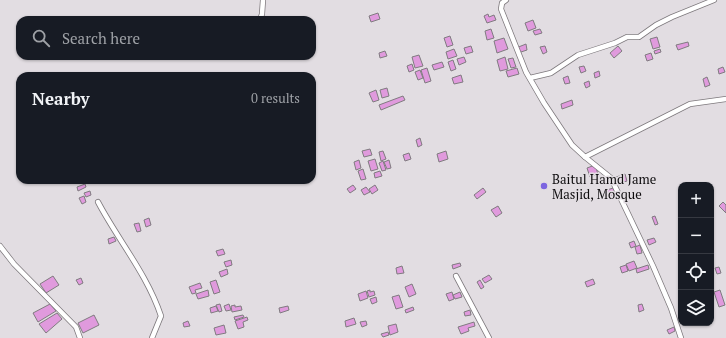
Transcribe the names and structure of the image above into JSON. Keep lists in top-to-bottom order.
{
  "places": ["Baitul Hamd Jame Masjid, Mosque"],
  "page": {
    "search": "Search here",
    "heading": ["Nearby", "0 results"],
    "map_buttons": ["+", "−"]
  }
}
